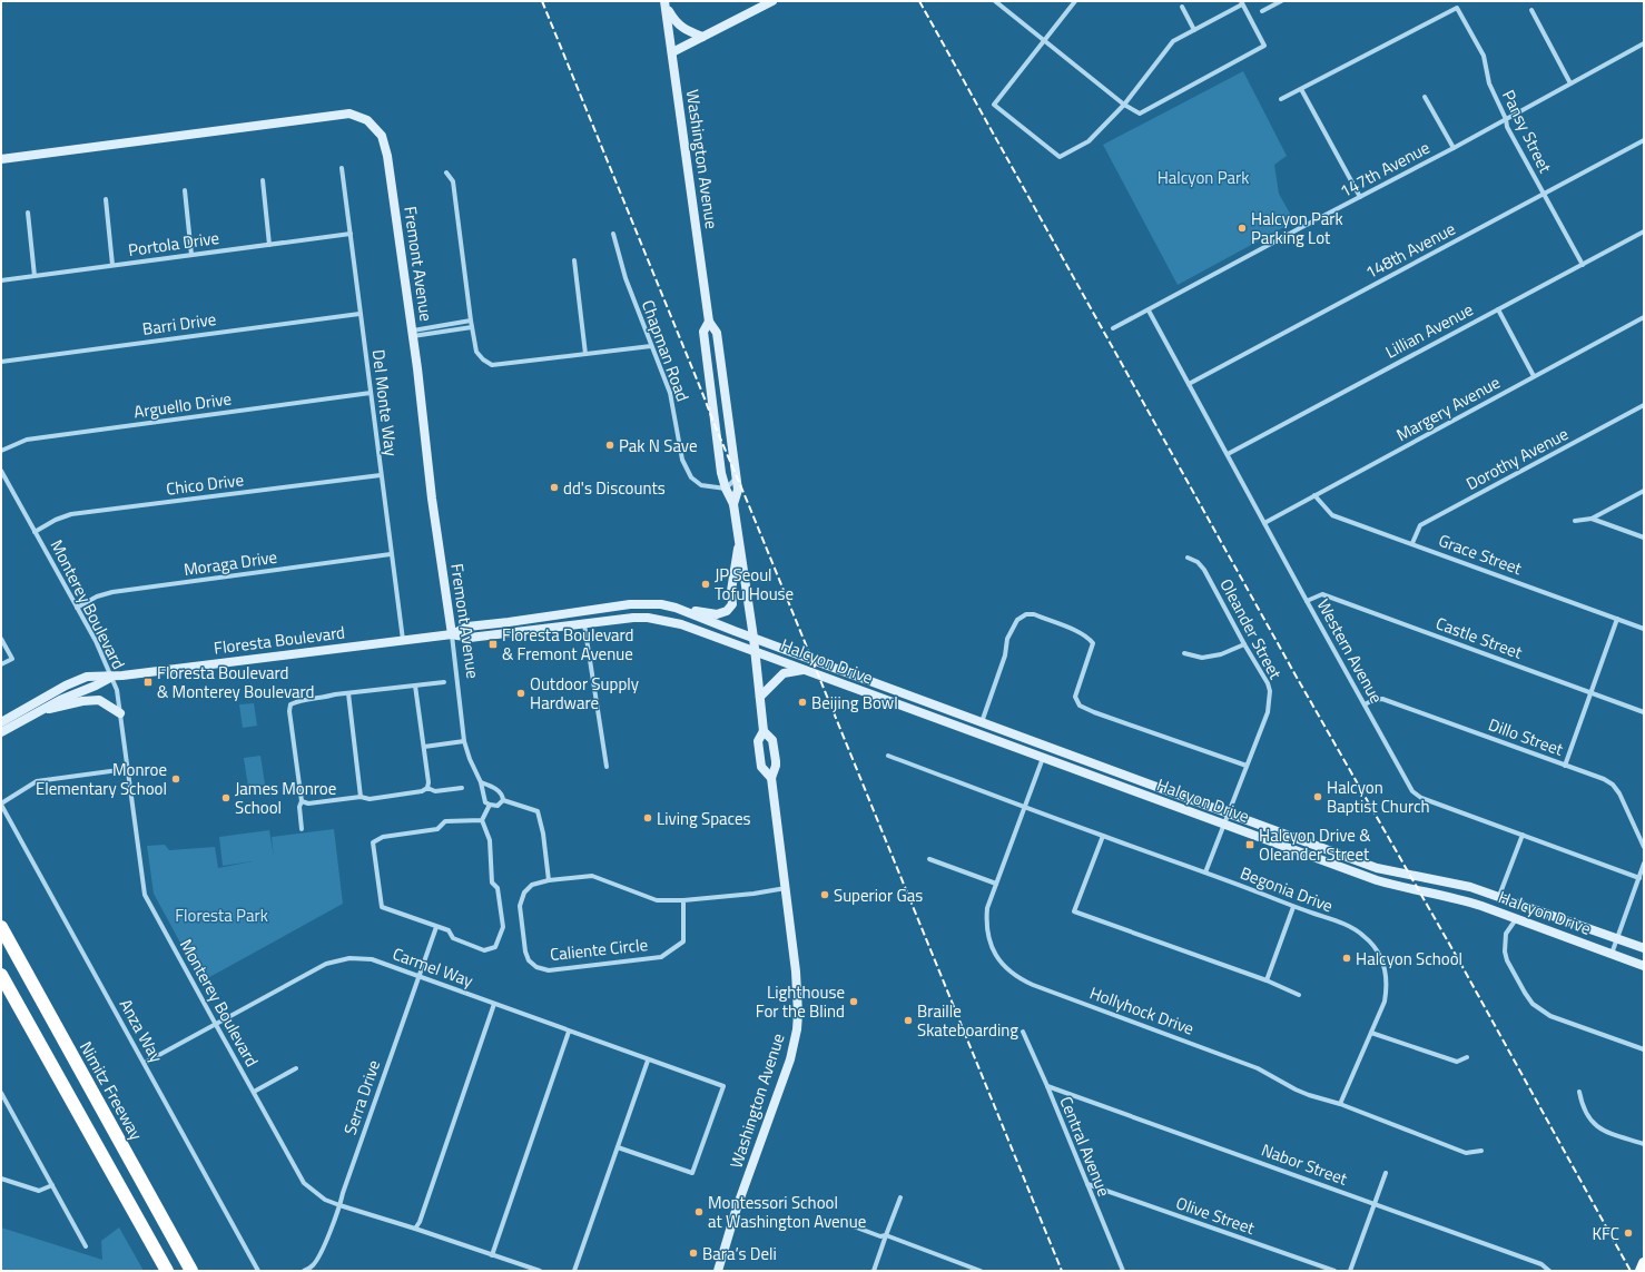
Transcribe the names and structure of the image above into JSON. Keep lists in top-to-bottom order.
{
  "streets": {
    "highway": ["Nimitz Freeway"],
    "main road": [
      "Washington Avenue",
      "Fremont Avenue",
      "Floresta Boulevard",
      "Halcyon Drive"
    ],
    "street": [
      "Pansy Street",
      "147th Avenue",
      "Portola Drive",
      "148th Avenue",
      "Barri Drive",
      "Lillian Avenue",
      "Chapman Road",
      "Del Monte Way",
      "Arguello Drive",
      "Margery Avenue",
      "Dorothy Avenue",
      "Chico Drive",
      "Grace Street",
      "Moraga Drive",
      "Monterey Boulevard",
      "Oleander Street",
      "Castle Street",
      "Western Avenue",
      "Dillo Street",
      "Begonia Drive",
      "Caliente Circle",
      "Carmel Way",
      "Hollyhock Drive",
      "Anza Way",
      "Serra Drive",
      "Central Avenue",
      "Nabor Street",
      "Olive Street"
    ]
  },
  "crossings": [
    ["Pansy Street", "147th Avenue"],
    ["Pansy Street", "148th Avenue"],
    ["Pansy Street", "Lillian Avenue"],
    ["Washington Avenue", "Chapman Road"],
    ["Washington Avenue", "Floresta Boulevard"],
    ["Washington Avenue", "Halcyon Drive"],
    ["147th Avenue", "Western Avenue"],
    ["Portola Drive", "Del Monte Way"],
    ["148th Avenue", "Western Avenue"],
    ["Fremont Avenue", "Floresta Boulevard"],
    ["Barri Drive", "Del Monte Way"],
    ["Lillian Avenue", "Western Avenue"],
    ["Del Monte Way", "Arguello Drive"],
    ["Del Monte Way", "Chico Drive"],
    ["Del Monte Way", "Moraga Drive"],
    ["Del Monte Way", "Floresta Boulevard"],
    ["Margery Avenue", "Grace Street"],
    ["Margery Avenue", "Western Avenue"],
    ["Dorothy Avenue", "Grace Street"],
    ["Chico Drive", "Monterey Boulevard"],
    ["Moraga Drive", "Monterey Boulevard"],
    ["Monterey Boulevard", "Floresta Boulevard"],
    ["Monterey Boulevard", "Carmel Way"],
    ["Monterey Boulevard", "Anza Way"],
    ["Monterey Boulevard", "Serra Drive"],
    ["Oleander Street", "Halcyon Drive"],
    ["Oleander Street", "Begonia Drive"],
    ["Castle Street", "Western Avenue"],
    ["Floresta Boulevard", "Halcyon Drive"],
    ["Western Avenue", "Dillo Street"],
    ["Halcyon Drive", "Hollyhock Drive"],
    ["Begonia Drive", "Hollyhock Drive"],
    ["Carmel Way", "Anza Way"],
    ["Carmel Way", "Serra Drive"],
    ["Central Avenue", "Nabor Street"],
    ["Central Avenue", "Olive Street"]
  ],
  "parks": ["Halcyon Park", "Floresta Park"],
  "places": {
    "other": [
      "Halcyon Park Parking Lot",
      "Pak N Save",
      "dd's Discounts",
      "JP Seoul Tofu House",
      "Outdoor Supply Hardware",
      "Beijing Bowl",
      "Monroe Elementary School",
      "Halcyon Baptist Church",
      "James Monroe School",
      "Living Spaces",
      "Superior Gas",
      "Halcyon School",
      "Lighthouse For the Blind",
      "Braille Skateboarding",
      "Montessori School at Washington Avenue",
      "KFC",
      "Bara’s Deli"
    ],
    "transit": ["Floresta Boulevard & Fremont Avenue", "Floresta Boulevard & Monterey Boulevard", "Halcyon Drive & Oleander Street"]
  }
}
